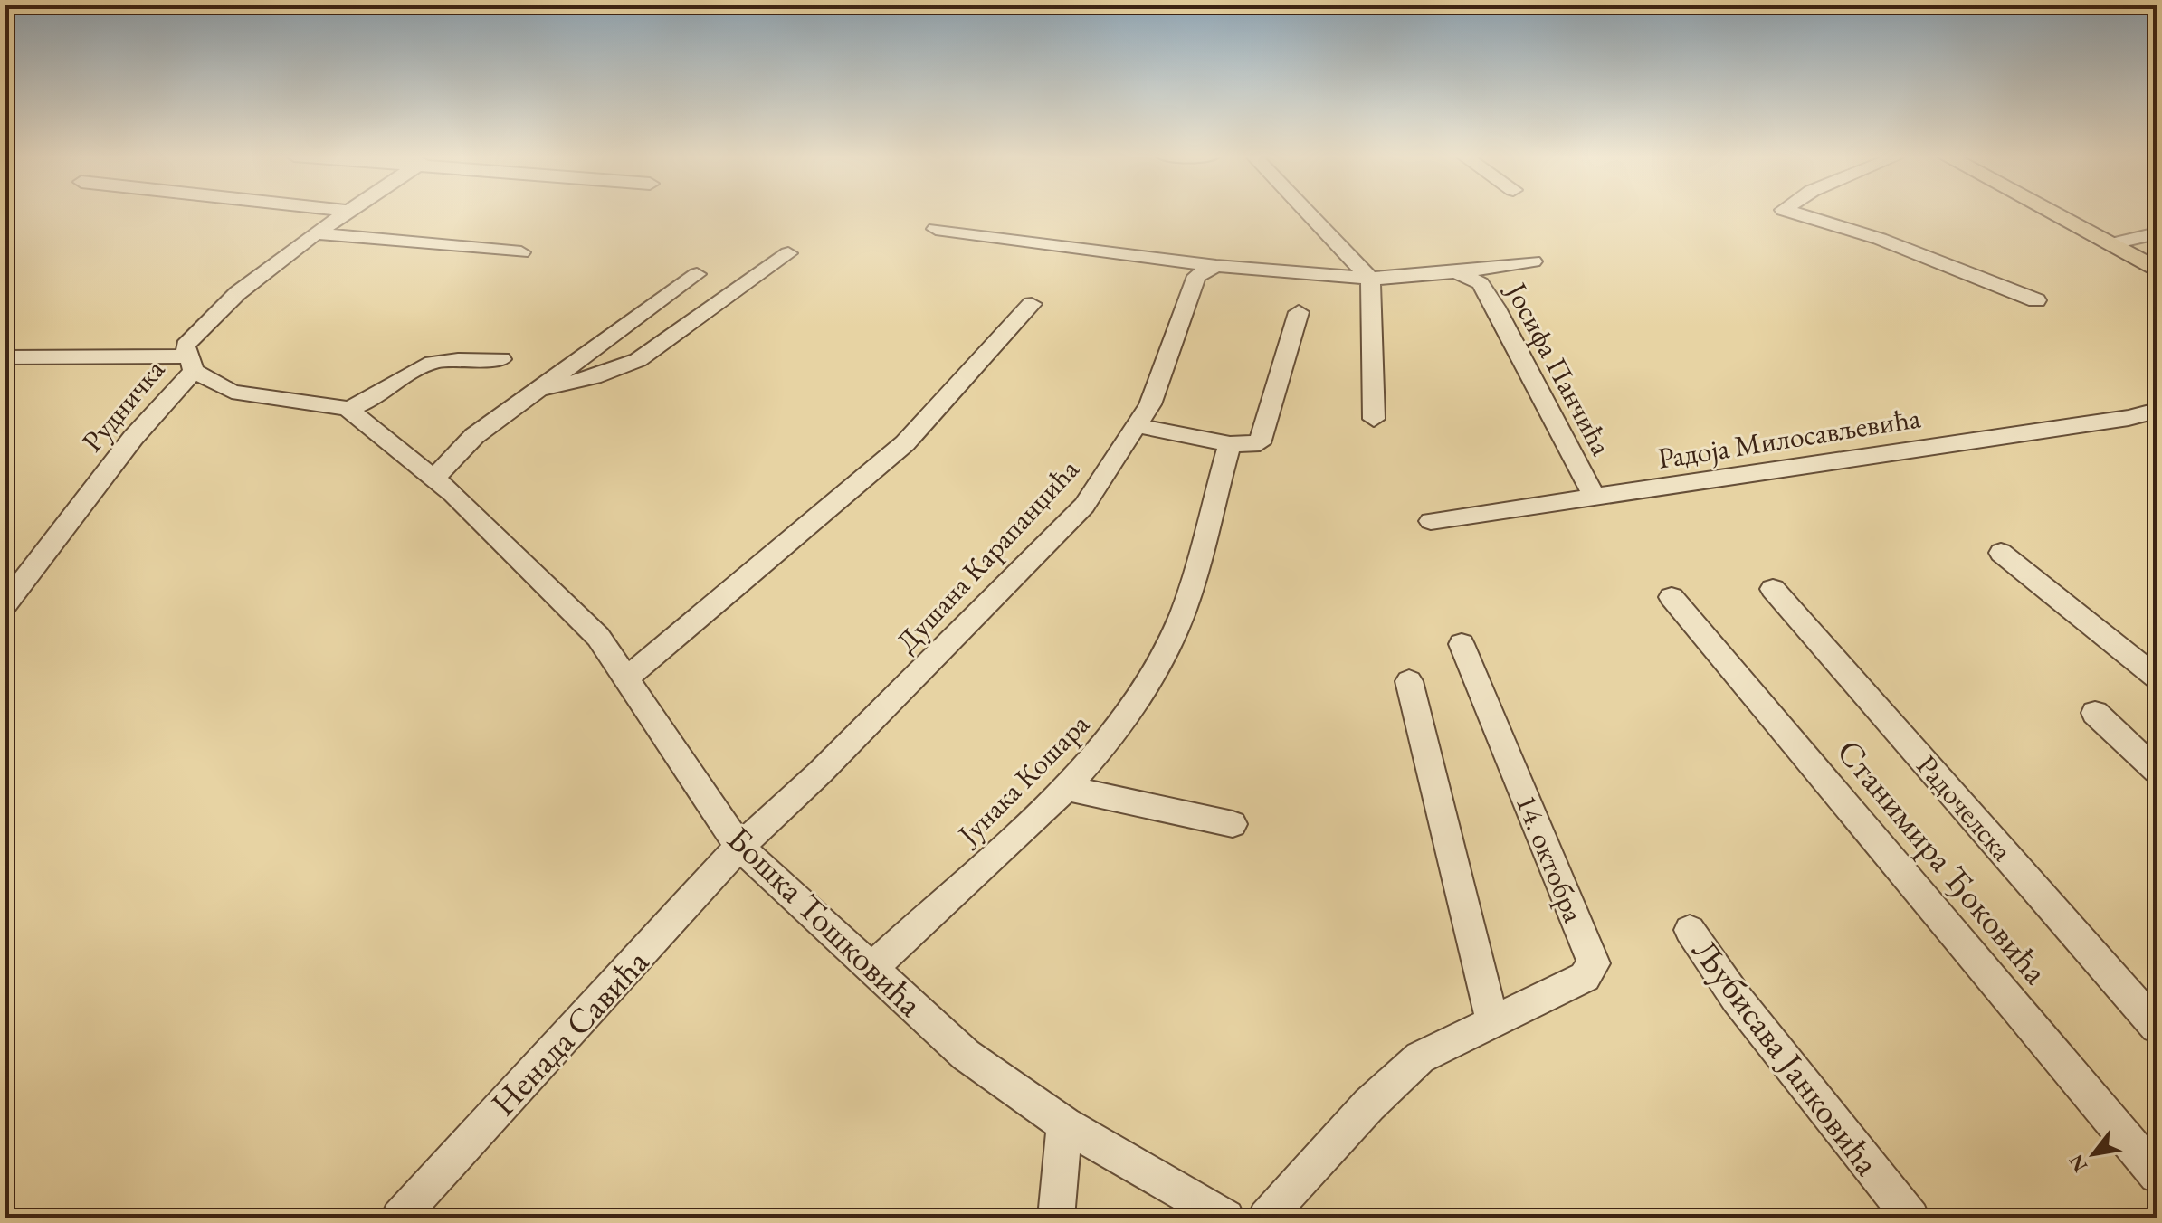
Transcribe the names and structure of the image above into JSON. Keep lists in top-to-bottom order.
{
  "streets": {
    "street": [
      "Јосифа Панчића",
      "Рудничка",
      "Радоја Милосављевића",
      "Душана Карапанџића",
      "Јунака Кошара",
      "Радочелска",
      "14. октобра",
      "Станимира Ђоковића",
      "Бошка Тошковића",
      "Ненада Савића",
      "Љубисава Јанковића"
    ]
  },
  "crossings": [
    ["Јосифа Панчића", "Радоја Милосављевића"],
    ["Душана Карапанџића", "Бошка Тошковића"],
    ["Душана Карапанџића", "Ненада Савића"],
    ["Јунака Кошара", "Бошка Тошковића"],
    ["Бошка Тошковића", "Ненада Савића"]
  ],
  "north": "bottom left"
}
